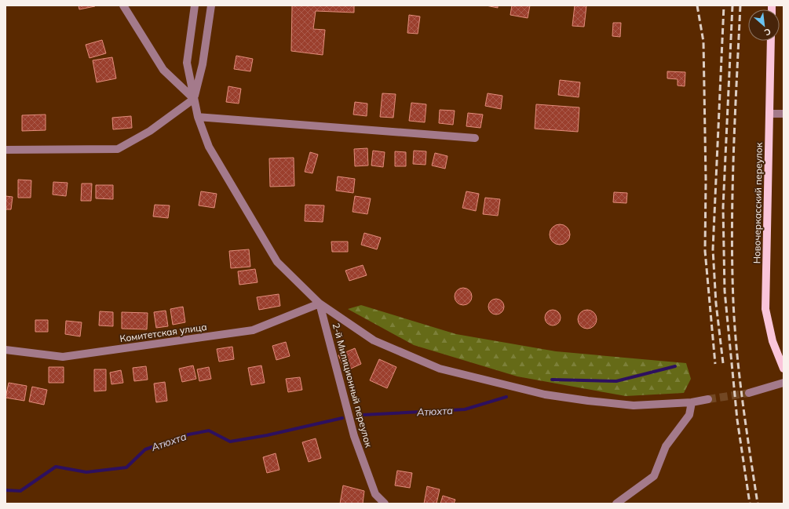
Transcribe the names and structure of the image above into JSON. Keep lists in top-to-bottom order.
{
  "streets": {
    "main road": ["Новочеркасский переулок"],
    "street": ["Комитетская улица", "2-й Милиционный переулок"]
  },
  "crossings": [
    ["Комитетская улица", "2-й Милиционный переулок"]
  ],
  "water": ["Атюхта"],
  "north": "bottom right"
}
